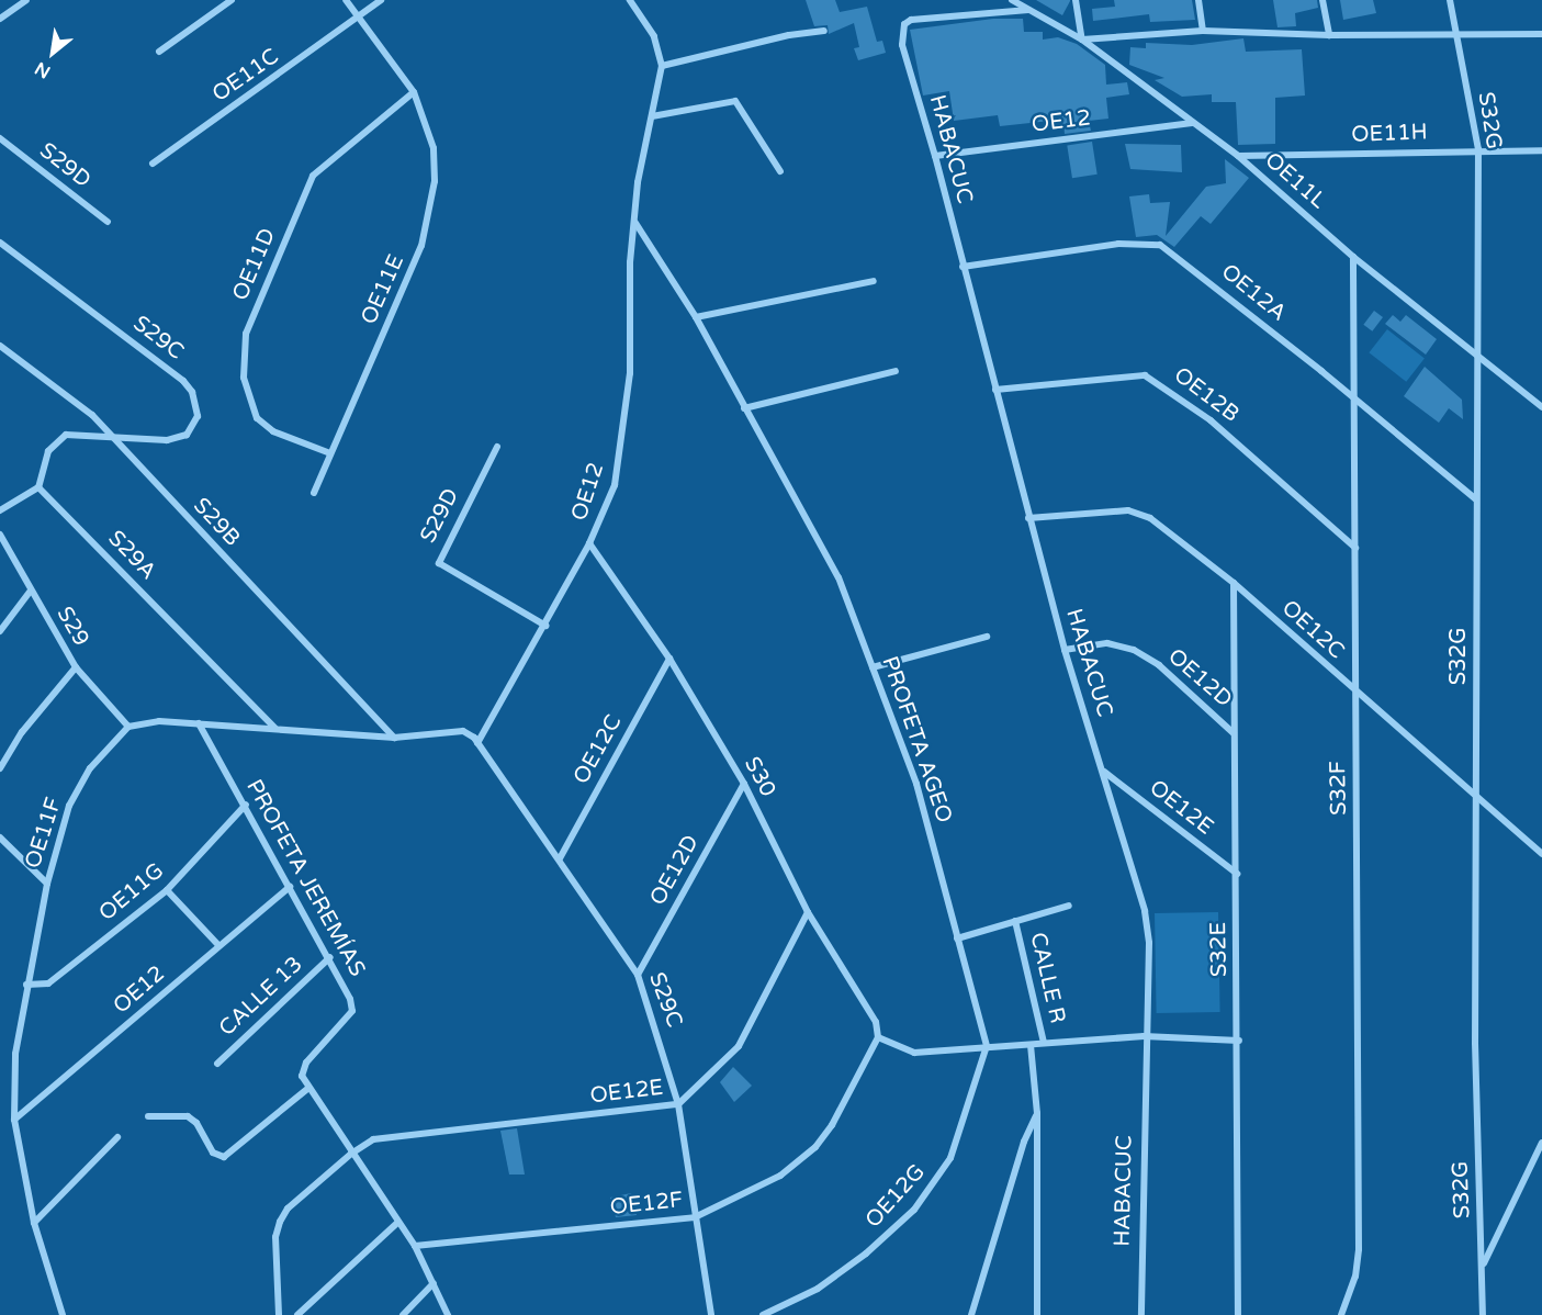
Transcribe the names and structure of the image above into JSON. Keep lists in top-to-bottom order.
{
  "streets": {
    "street": [
      "OE11C",
      "S32G",
      "OE12",
      "OE11H",
      "HABACUC",
      "S29D",
      "OE11L",
      "OE11D",
      "OE11E",
      "OE12A",
      "S29C",
      "OE12B",
      "S29B",
      "S29A",
      "S29",
      "OE12C",
      "OE12D",
      "PROFETA AGEO",
      "S30",
      "S32F",
      "OE12E",
      "OE11F",
      "PROFETA JEREMÍAS",
      "OE11G",
      "S32E",
      "CALLE R",
      "CALLE 13",
      "OE12G",
      "OE12F"
    ]
  },
  "crossings": [
    ["OE11C", "OE11E"],
    ["S32G", "OE11H"],
    ["S32G", "OE11L"],
    ["S32G", "OE12A"],
    ["S32G", "OE12C"],
    ["OE12", "HABACUC"],
    ["OE12", "S29D"],
    ["OE12", "OE11L"],
    ["OE12", "S29C"],
    ["OE12", "PROFETA AGEO"],
    ["OE12", "S30"],
    ["OE12", "OE11F"],
    ["OE12", "PROFETA JEREMÍAS"],
    ["OE11H", "OE11L"],
    ["HABACUC", "OE11L"],
    ["HABACUC", "OE12A"],
    ["HABACUC", "OE12B"],
    ["HABACUC", "OE12C"],
    ["HABACUC", "OE12D"],
    ["HABACUC", "OE12E"],
    ["OE11L", "S32F"],
    ["OE11D", "OE11E"],
    ["OE12A", "S32F"],
    ["S29C", "S29B"],
    ["S29C", "OE12C"],
    ["S29C", "OE12D"],
    ["S29C", "OE12E"],
    ["S29C", "OE12F"],
    ["OE12B", "S32F"],
    ["S29", "OE11F"],
    ["OE12C", "S30"],
    ["OE12C", "S32F"],
    ["OE12C", "S32E"],
    ["OE12D", "S30"],
    ["OE12D", "S32E"],
    ["PROFETA AGEO", "OE12G"],
    ["S30", "OE12E"],
    ["S30", "OE12F"],
    ["OE12E", "S32E"],
    ["OE11F", "OE11G"],
    ["PROFETA JEREMÍAS", "OE11G"],
    ["PROFETA JEREMÍAS", "CALLE 13"]
  ],
  "north": "bottom left"
}
